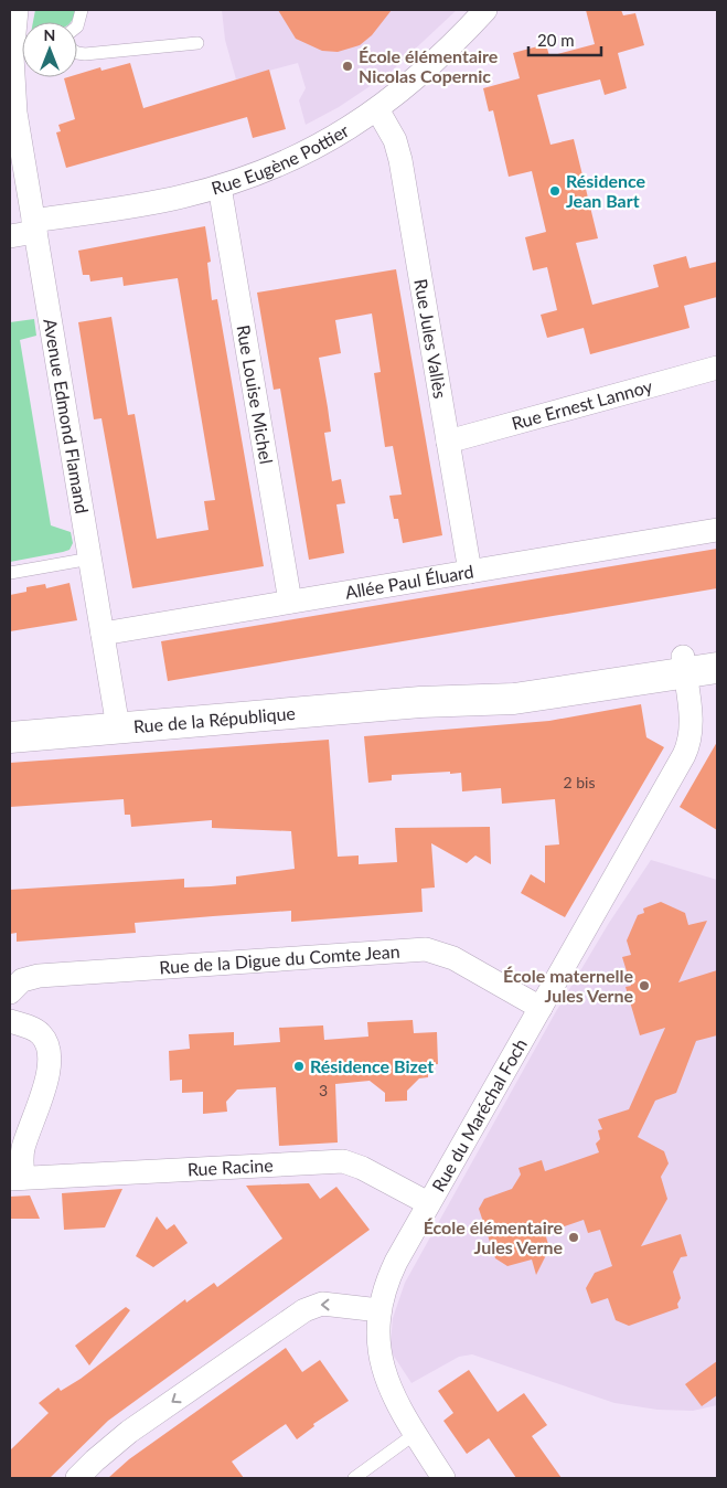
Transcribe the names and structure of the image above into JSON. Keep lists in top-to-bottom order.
{
  "streets": {
    "street": [
      "Rue Eugène Pottier",
      "Rue Jules Vallès",
      "Rue Louise Michel",
      "Rue Ernest Lannoy",
      "Avenue Edmond Flamand",
      "Allée Paul Éluard",
      "Rue de la République",
      "Rue de la Digue du Comte Jean",
      "Rue du Maréchal Foch",
      "Rue Racine"
    ]
  },
  "crossings": [
    ["Rue Eugène Pottier", "Rue Jules Vallès"],
    ["Rue Eugène Pottier", "Rue Louise Michel"],
    ["Rue Eugène Pottier", "Avenue Edmond Flamand"],
    ["Rue Jules Vallès", "Rue Ernest Lannoy"],
    ["Rue Jules Vallès", "Allée Paul Éluard"],
    ["Rue Louise Michel", "Allée Paul Éluard"],
    ["Avenue Edmond Flamand", "Allée Paul Éluard"],
    ["Avenue Edmond Flamand", "Rue de la République"],
    ["Rue de la République", "Rue du Maréchal Foch"],
    ["Rue de la Digue du Comte Jean", "Rue du Maréchal Foch"],
    ["Rue du Maréchal Foch", "Rue Racine"]
  ],
  "places": [
    "École élémentaire Nicolas Copernic",
    "Résidence Jean Bart",
    "École maternelle Jules Verne",
    "Résidence Bizet",
    "École élémentaire Jules Verne"
  ],
  "house_numbers": ["2 bis", "3"],
  "scale_bar": "20 m",
  "north": "top"
}
